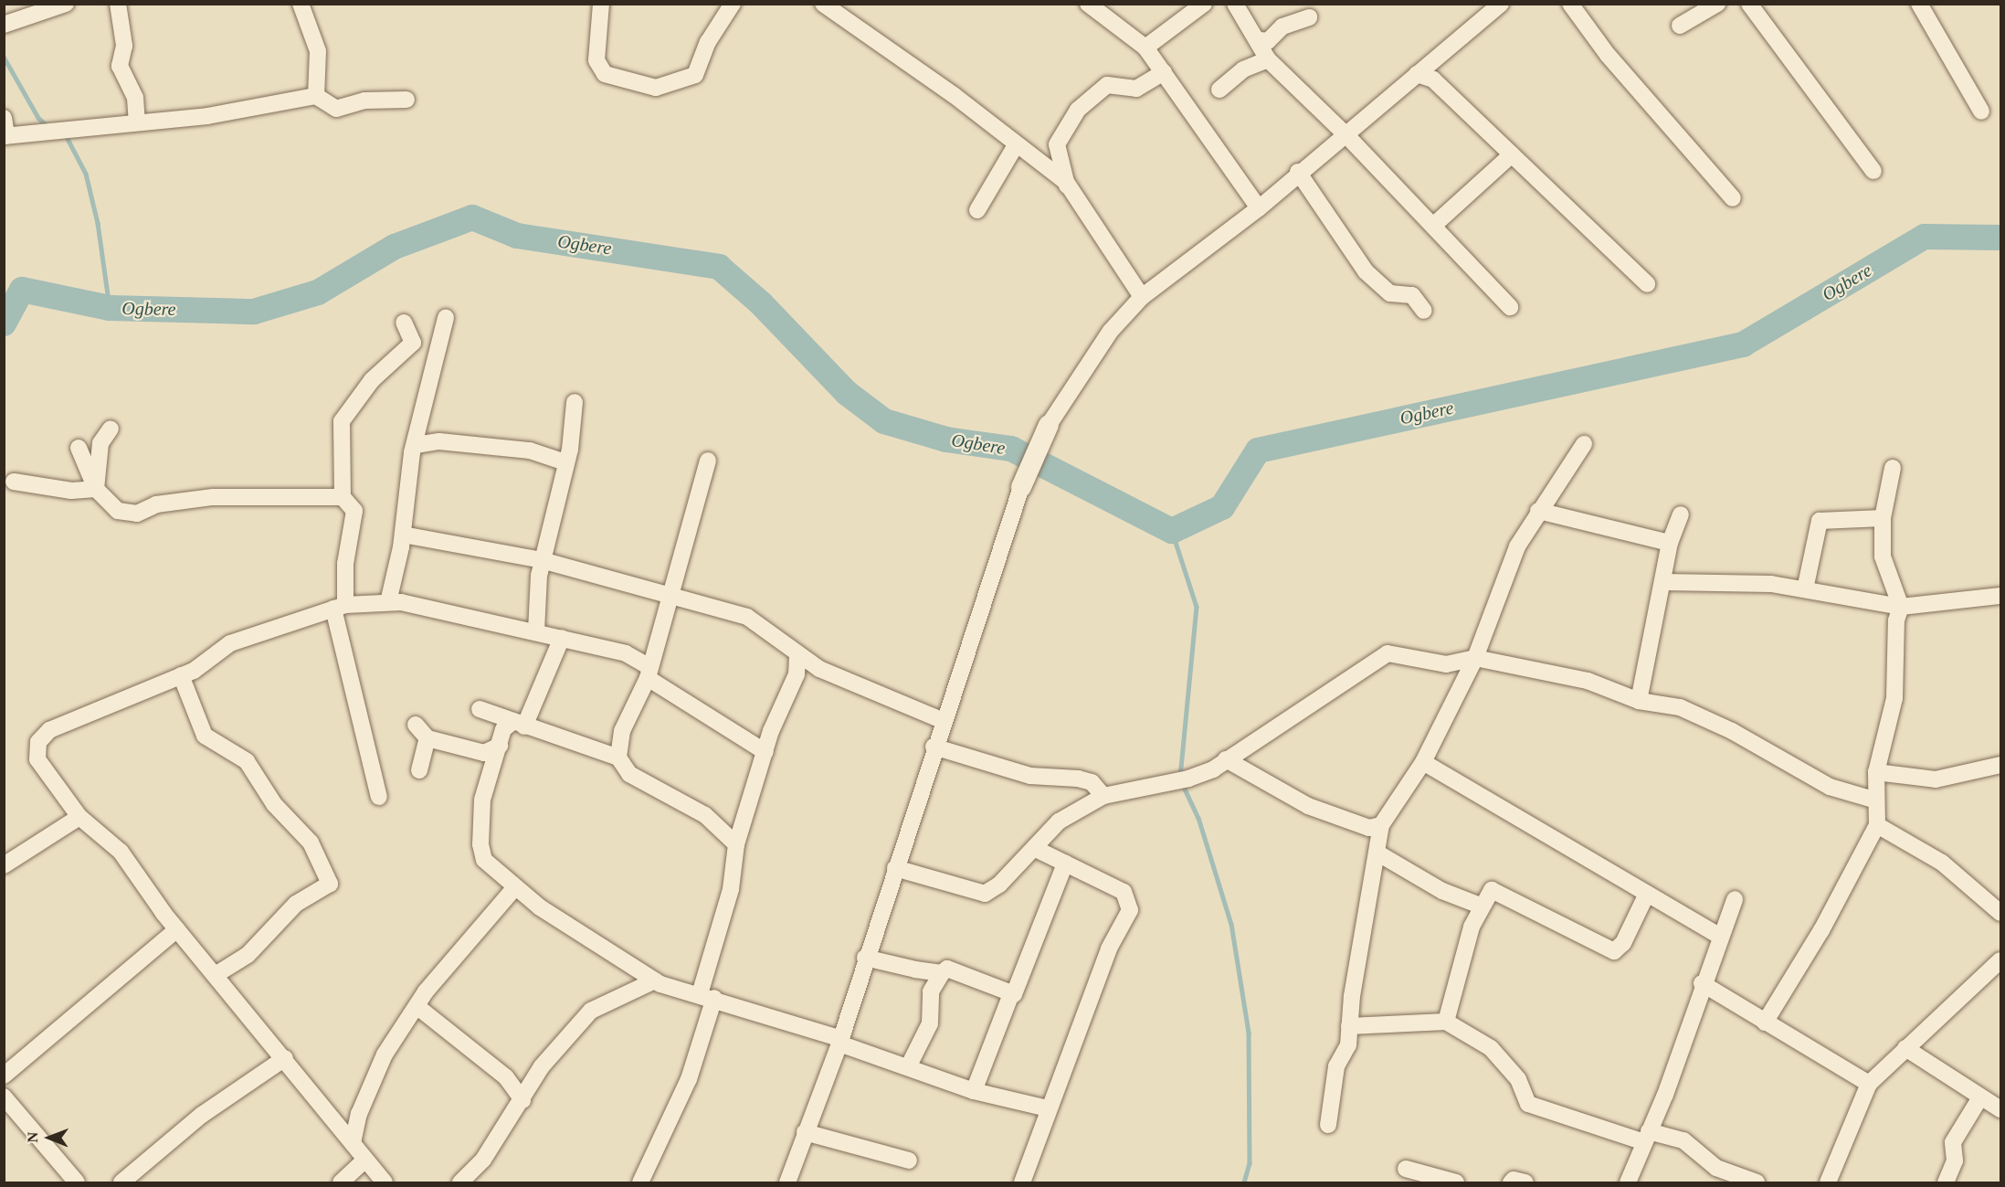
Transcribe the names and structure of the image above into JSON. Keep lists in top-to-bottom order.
{
  "water": ["Ogbere"],
  "north": "left"
}
